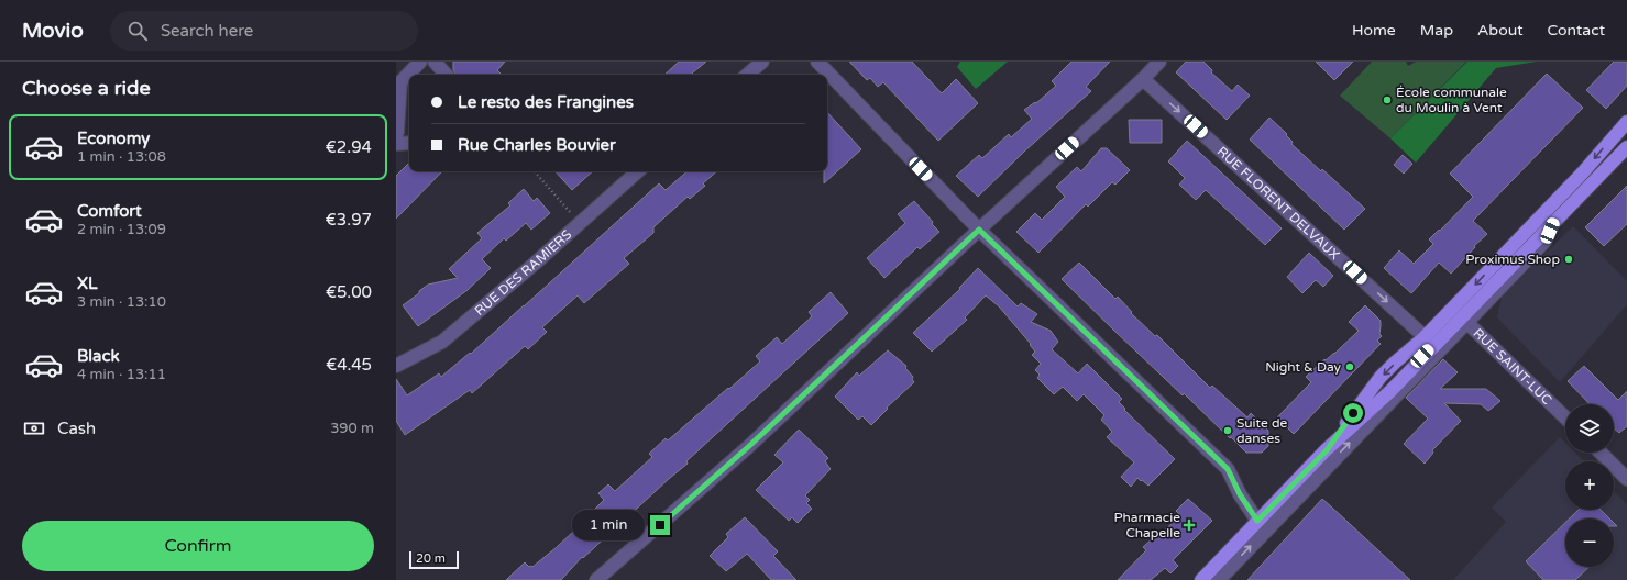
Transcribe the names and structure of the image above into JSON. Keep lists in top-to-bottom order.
{
  "streets": {
    "street": ["RUE FLORENT DELVAUX", "RUE DES RAMIERS", "RUE SAINT-LUC"]
  },
  "one_way": ["RUE FLORENT DELVAUX"],
  "places": {
    "other": [
      "École communale du Moulin à Vent",
      "Proximus Shop",
      "Night & Day",
      "Suite de danses"
    ],
    "health": ["Pharmacie Chapelle"]
  },
  "scale_bar": "20 m",
  "page": {
    "header": "Movio",
    "search": "Search here",
    "nav": [
      "Home",
      "Map",
      "About",
      "Contact"
    ],
    "heading": "Choose a ride",
    "banner": ["Le resto des Frangines", "Rue Charles Bouvier"],
    "list": [
      {
        "name": "Economy",
        "note": "1 min · 13:08",
        "value": "€2.94"
      },
      {
        "name": "Comfort",
        "note": "2 min · 13:09",
        "value": "€3.97"
      },
      {
        "name": "XL",
        "note": "3 min · 13:10",
        "value": "€5.00"
      },
      {
        "name": "Black",
        "note": "4 min · 13:11",
        "value": "€4.45"
      }
    ],
    "pay": ["Cash", "390 m"],
    "map_buttons": ["+", "−"],
    "bubble": "1 min",
    "buttons": "Confirm",
    "scale": "20 m"
  }
}
